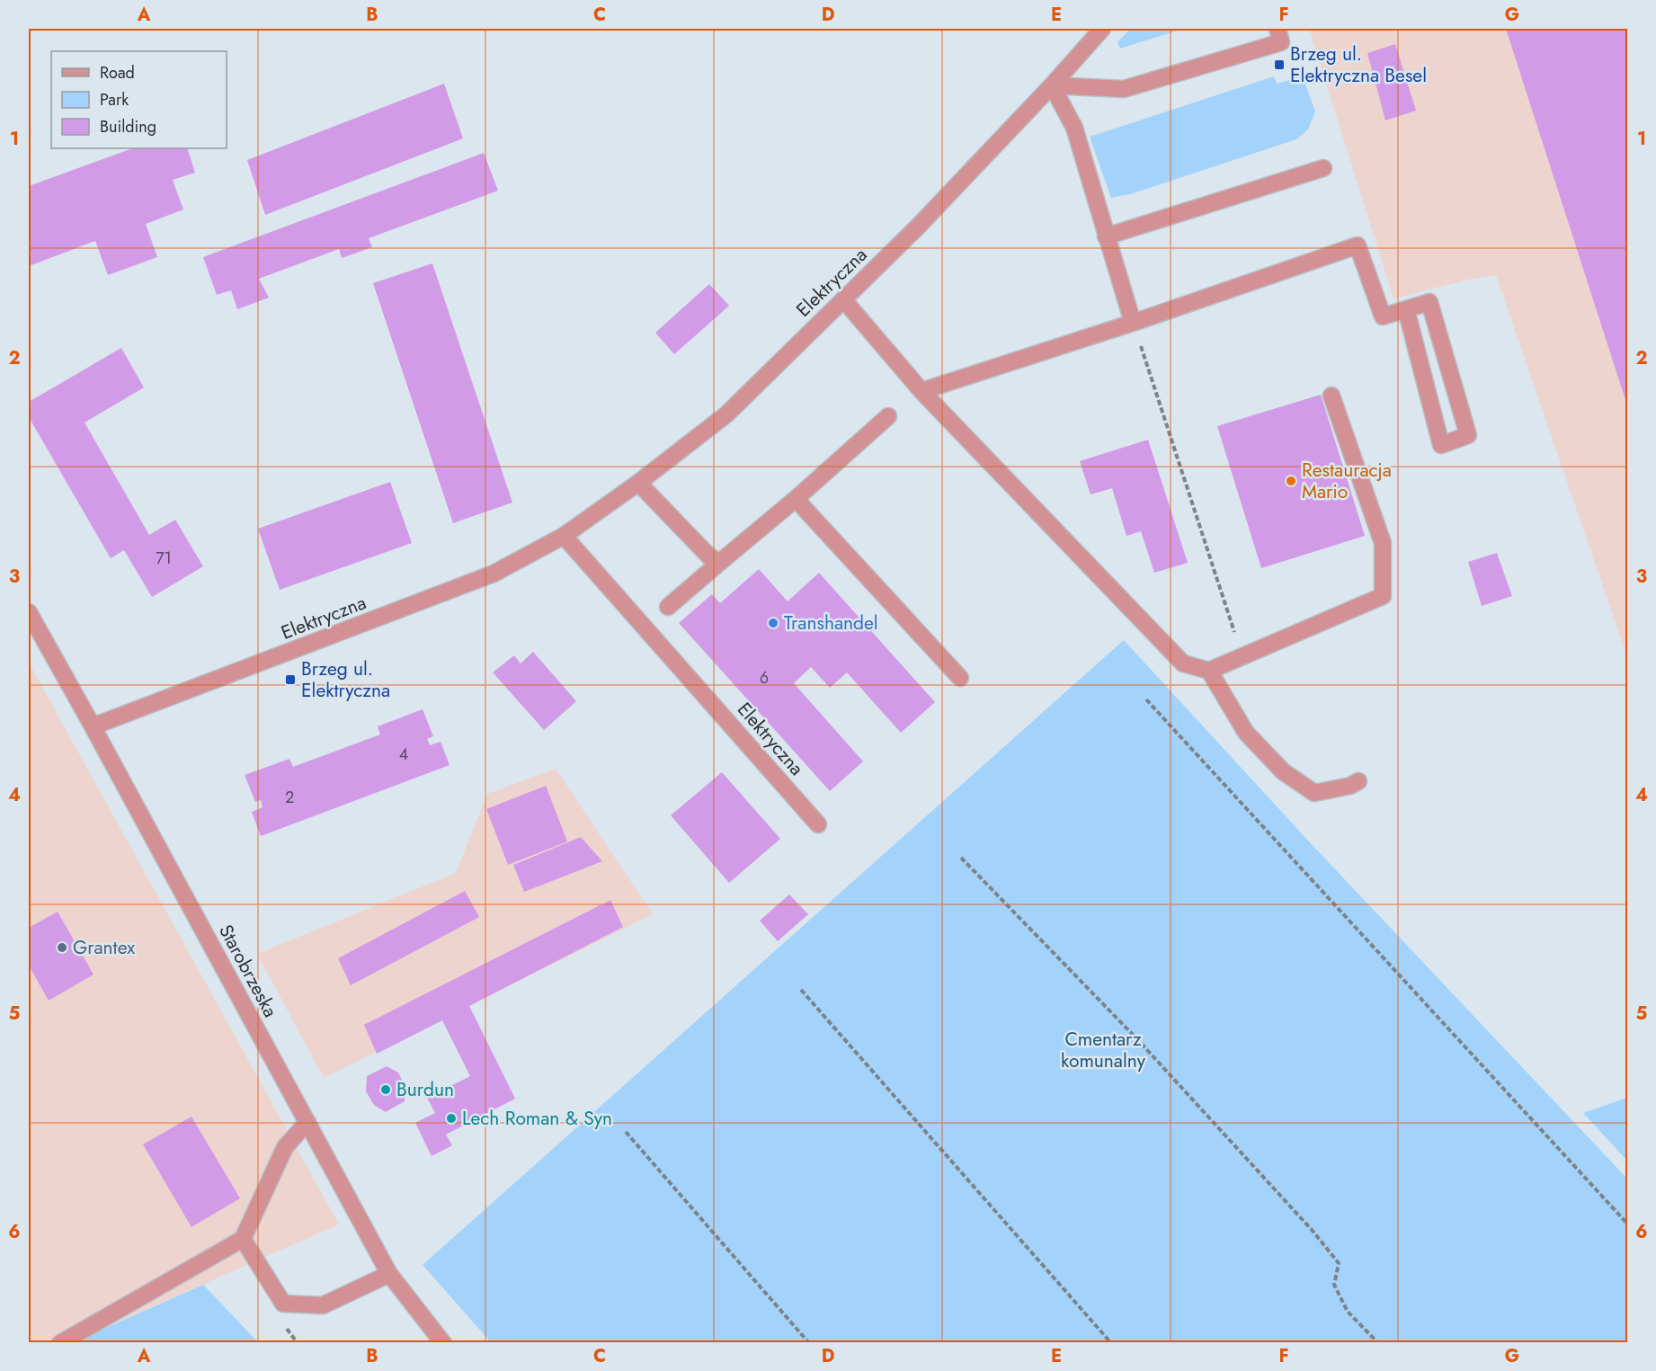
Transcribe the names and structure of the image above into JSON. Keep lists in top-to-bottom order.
{
  "streets": {
    "street": ["Elektryczna", "Starobrzeska"]
  },
  "crossings": [
    ["Elektryczna", "Starobrzeska"]
  ],
  "parks": ["Cmentarz komunalny"],
  "places": {
    "transit": ["Brzeg ul. Elektryczna Besel", "Brzeg ul. Elektryczna"],
    "other": [
      "Restauracja Mario",
      "Transhandel",
      "Grantex",
      "Burdun",
      "Lech Roman & Syn"
    ]
  },
  "house_numbers": [
    "71",
    "6",
    "4",
    "2"
  ],
  "legend": ["Road", "Park", "Building"],
  "grid": {
    "columns": [
      "A",
      "B",
      "C",
      "D",
      "E",
      "F",
      "G"
    ],
    "rows": [
      "1",
      "2",
      "3",
      "4",
      "5",
      "6"
    ]
  }
}
